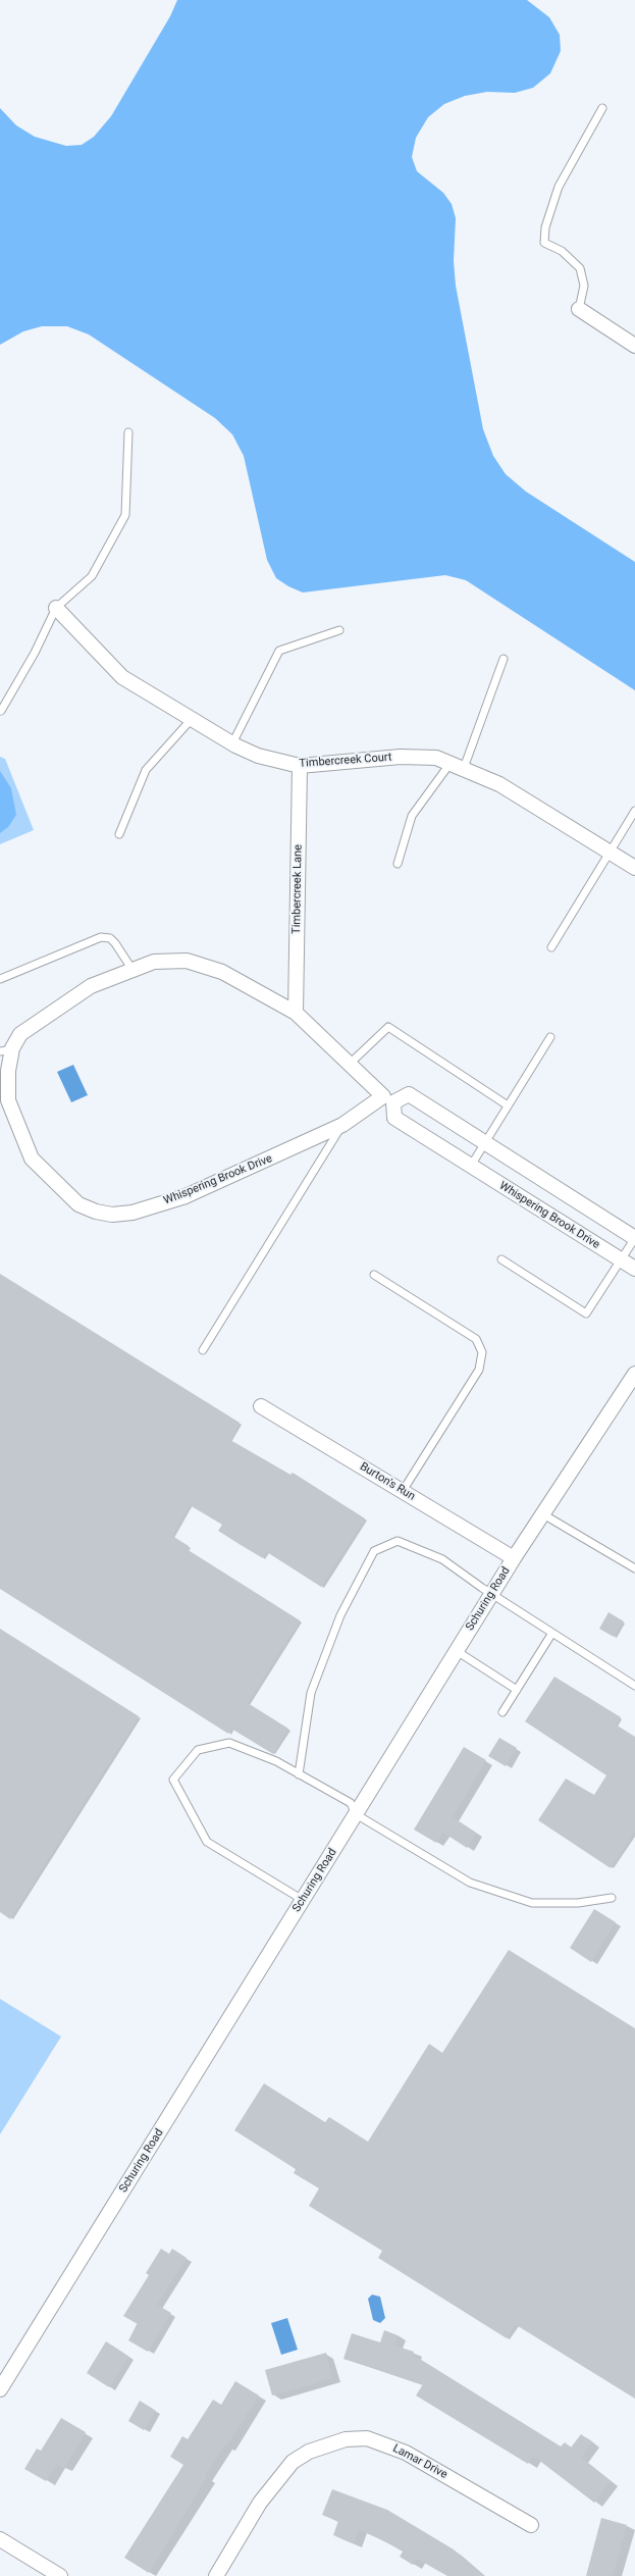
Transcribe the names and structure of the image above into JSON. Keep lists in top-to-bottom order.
{
  "streets": {
    "street": [
      "Timbercreek Court",
      "Timbercreek Lane",
      "Whispering Brook Drive",
      "Burton's Run",
      "Schuring Road",
      "Lamar Drive"
    ]
  },
  "crossings": [
    ["Timbercreek Court", "Timbercreek Lane"],
    ["Timbercreek Lane", "Whispering Brook Drive"],
    ["Burton's Run", "Schuring Road"]
  ]
}
